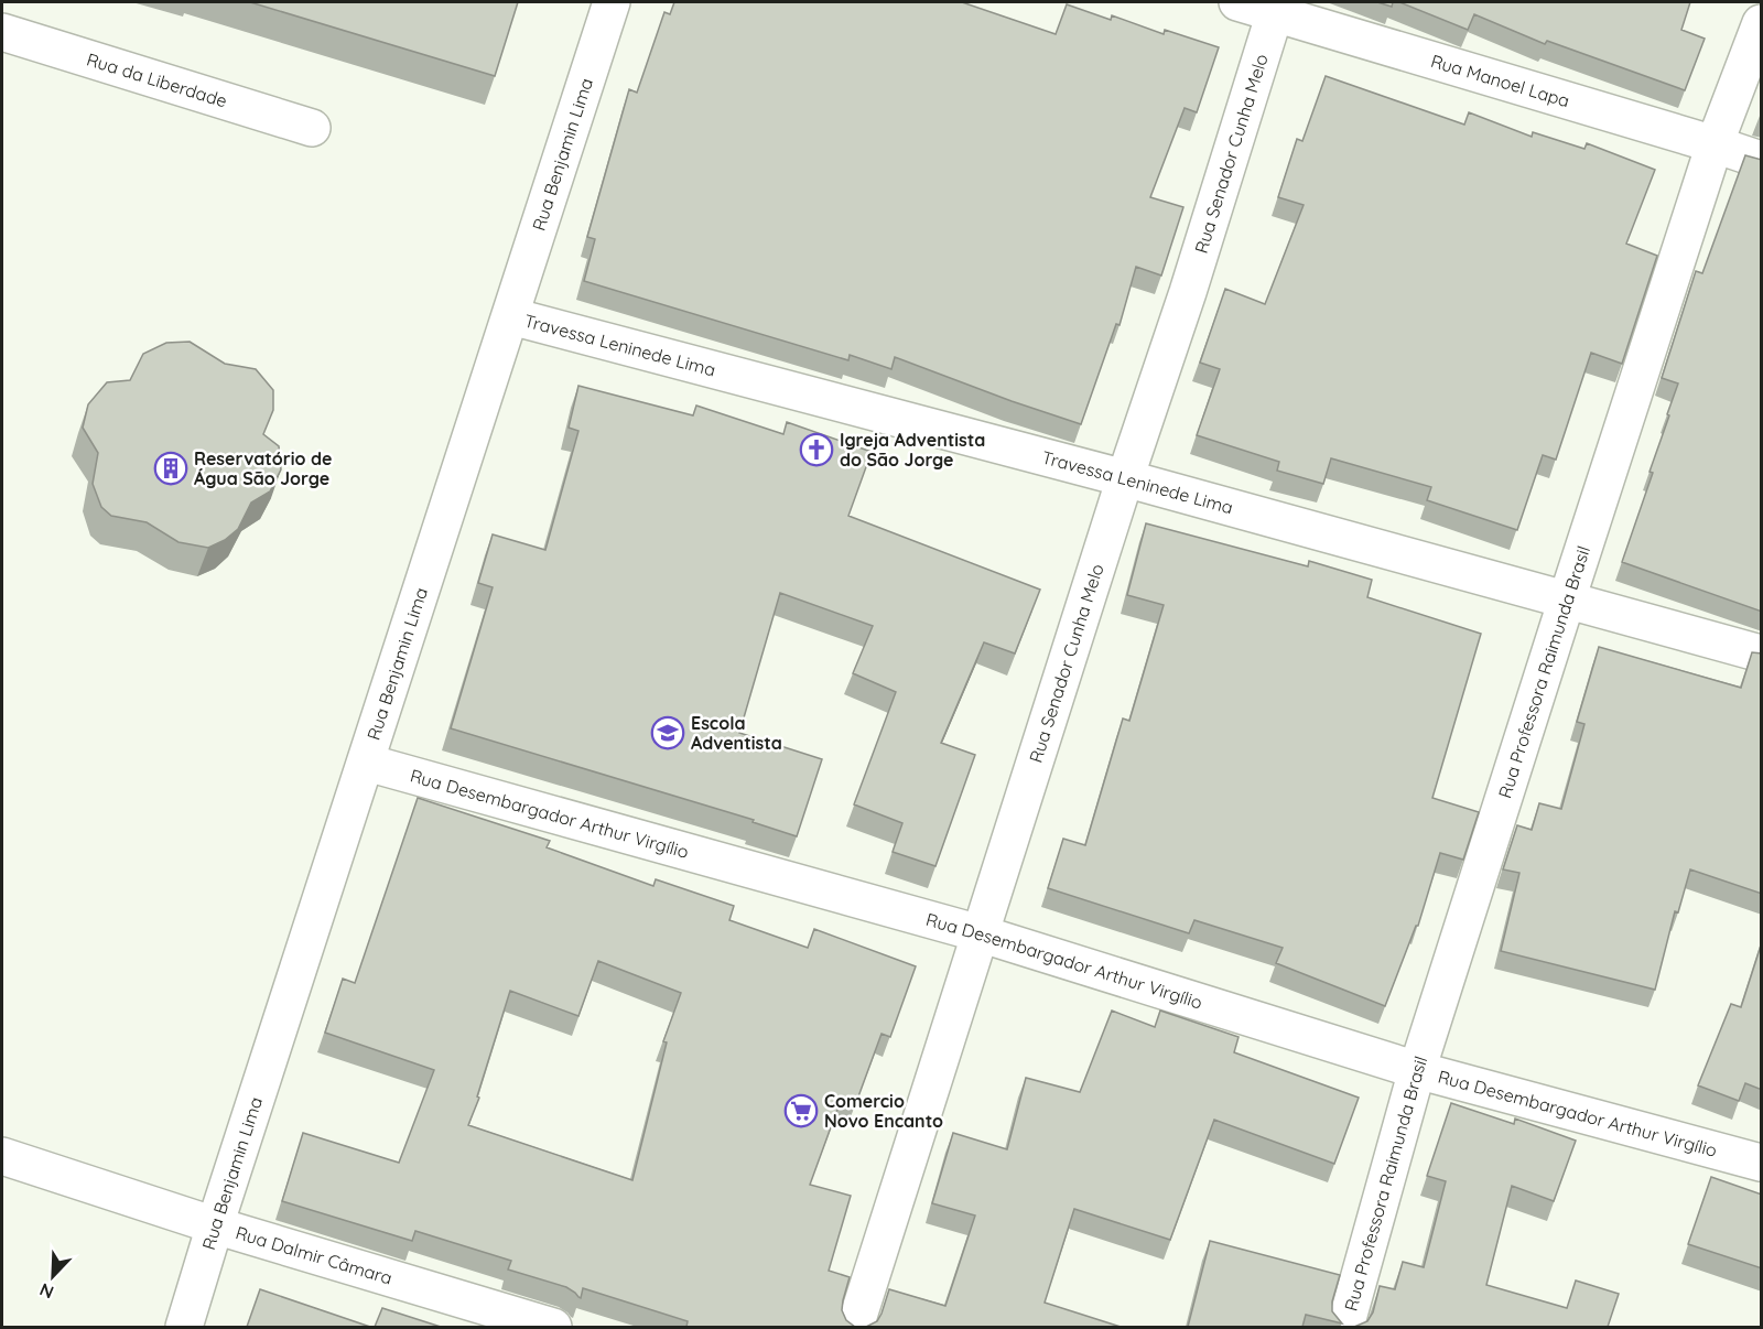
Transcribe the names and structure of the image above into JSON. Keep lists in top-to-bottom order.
{
  "streets": {
    "street": [
      "Rua da Liberdade",
      "Rua Manoel Lapa",
      "Rua Senador Cunha Melo",
      "Rua Benjamin Lima",
      "Travessa Leninede Lima",
      "Rua Professora Raimunda Brasil",
      "Rua Desembargador Arthur Virgílio",
      "Rua Dalmir Câmara"
    ]
  },
  "crossings": [
    ["Rua Manoel Lapa", "Rua Senador Cunha Melo"],
    ["Rua Manoel Lapa", "Rua Professora Raimunda Brasil"],
    ["Rua Senador Cunha Melo", "Travessa Leninede Lima"],
    ["Rua Senador Cunha Melo", "Rua Desembargador Arthur Virgílio"],
    ["Rua Benjamin Lima", "Travessa Leninede Lima"],
    ["Rua Benjamin Lima", "Rua Desembargador Arthur Virgílio"],
    ["Rua Benjamin Lima", "Rua Dalmir Câmara"],
    ["Travessa Leninede Lima", "Rua Professora Raimunda Brasil"],
    ["Rua Professora Raimunda Brasil", "Rua Desembargador Arthur Virgílio"]
  ],
  "places": {
    "church": ["Igreja Adventista do São Jorge"],
    "building": ["Reservatório de Água São Jorge"],
    "school or university": ["Escola Adventista"],
    "supermarket": ["Comercio Novo Encanto"]
  },
  "north": "bottom left"
}
